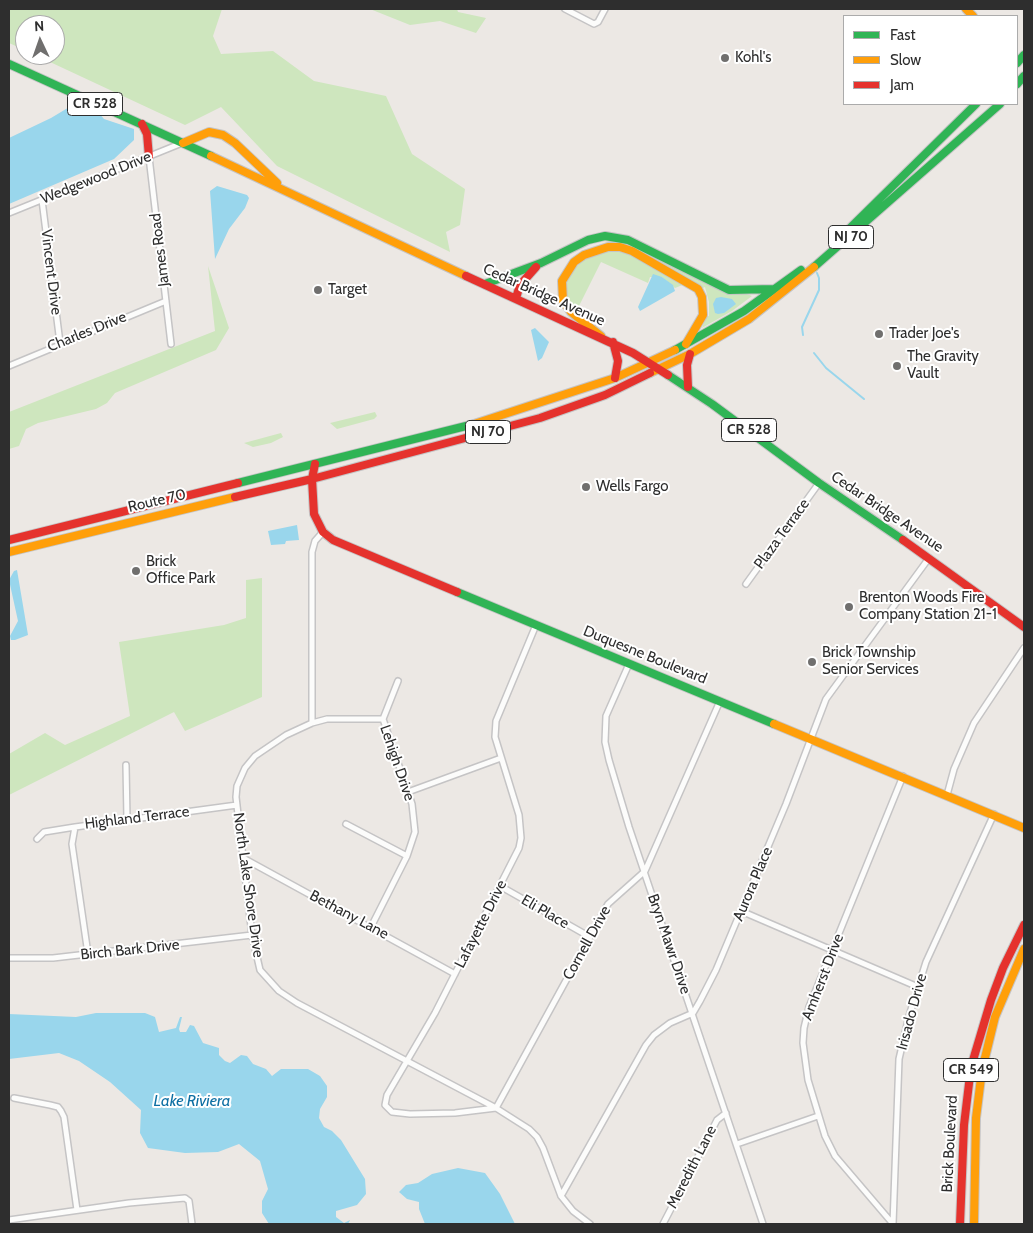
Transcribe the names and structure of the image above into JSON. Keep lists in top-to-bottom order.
{
  "streets": {
    "main road": [
      "CR 528",
      "NJ 70",
      "Cedar Bridge Avenue",
      "Route 70",
      "Duquesne Boulevard",
      "CR 549",
      "Brick Boulevard"
    ],
    "street": [
      "Wedgewood Drive",
      "James Road",
      "Vincent Drive",
      "Charles Drive",
      "Plaza Terrace",
      "Lehigh Drive",
      "Highland Terrace",
      "Aurora Place",
      "North Lake Shore Drive",
      "Eli Place",
      "Bethany Lane",
      "Lafayette Drive",
      "Cornell Drive",
      "Bryn Mawr Drive",
      "Birch Bark Drive",
      "Amherst Drive",
      "Irisado Drive",
      "Meredith Lane"
    ]
  },
  "crossings": [
    ["Wedgewood Drive", "James Road"],
    ["Wedgewood Drive", "Vincent Drive"],
    ["Wedgewood Drive", "Cedar Bridge Avenue"],
    ["NJ 70", "Cedar Bridge Avenue"],
    ["NJ 70", "Route 70"],
    ["James Road", "Charles Drive"],
    ["Vincent Drive", "Charles Drive"],
    ["Cedar Bridge Avenue", "Plaza Terrace"],
    ["Cedar Bridge Avenue", "Aurora Place"],
    ["Duquesne Boulevard", "Aurora Place"],
    ["Duquesne Boulevard", "Lafayette Drive"],
    ["Duquesne Boulevard", "Cornell Drive"],
    ["Duquesne Boulevard", "Bryn Mawr Drive"],
    ["Duquesne Boulevard", "Amherst Drive"],
    ["Duquesne Boulevard", "Irisado Drive"],
    ["Lehigh Drive", "North Lake Shore Drive"],
    ["Lehigh Drive", "Bethany Lane"],
    ["Highland Terrace", "North Lake Shore Drive"],
    ["Highland Terrace", "Birch Bark Drive"],
    ["Aurora Place", "Bryn Mawr Drive"],
    ["North Lake Shore Drive", "Bethany Lane"],
    ["North Lake Shore Drive", "Lafayette Drive"],
    ["North Lake Shore Drive", "Cornell Drive"],
    ["North Lake Shore Drive", "Birch Bark Drive"],
    ["Eli Place", "Lafayette Drive"],
    ["Eli Place", "Cornell Drive"],
    ["Bethany Lane", "Lafayette Drive"],
    ["Lafayette Drive", "Cornell Drive"],
    ["Cornell Drive", "Bryn Mawr Drive"],
    ["Bryn Mawr Drive", "Meredith Lane"],
    ["Amherst Drive", "Irisado Drive"]
  ],
  "water": ["Lake Riviera"],
  "places": [
    "Kohl's",
    "Target",
    "Trader Joe's",
    "The Gravity Vault",
    "Wells Fargo",
    "Brick Office Park",
    "Brenton Woods Fire Company Station 21-1",
    "Brick Township Senior Services"
  ],
  "legend": ["Fast", "Slow", "Jam"],
  "north": "top"
}
